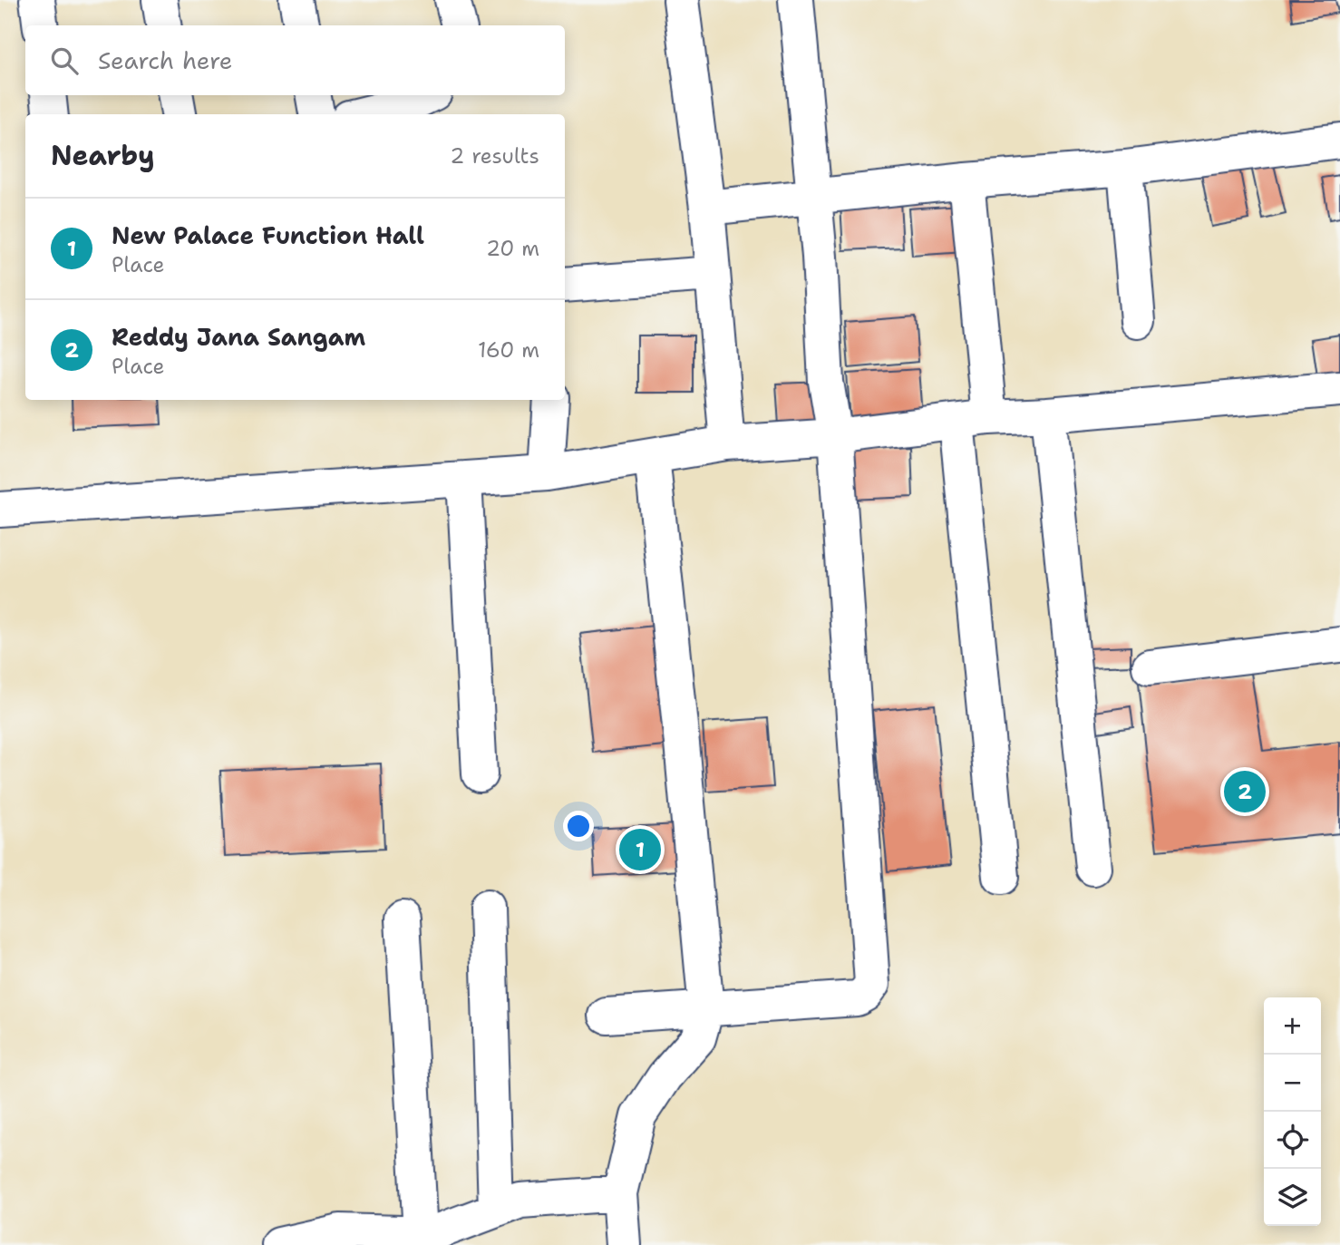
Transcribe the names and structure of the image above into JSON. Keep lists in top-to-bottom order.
{
  "page": {
    "search": "Search here",
    "heading": ["Nearby", "2 results"],
    "list": [
      {
        "mark": "1",
        "name": "New Palace Function Hall",
        "note": "Place",
        "value": "20 m"
      },
      {
        "mark": "2",
        "name": "Reddy Jana Sangam",
        "note": "Place",
        "value": "160 m"
      }
    ],
    "pins": ["2", "1"],
    "map_buttons": ["+", "−"]
  }
}
